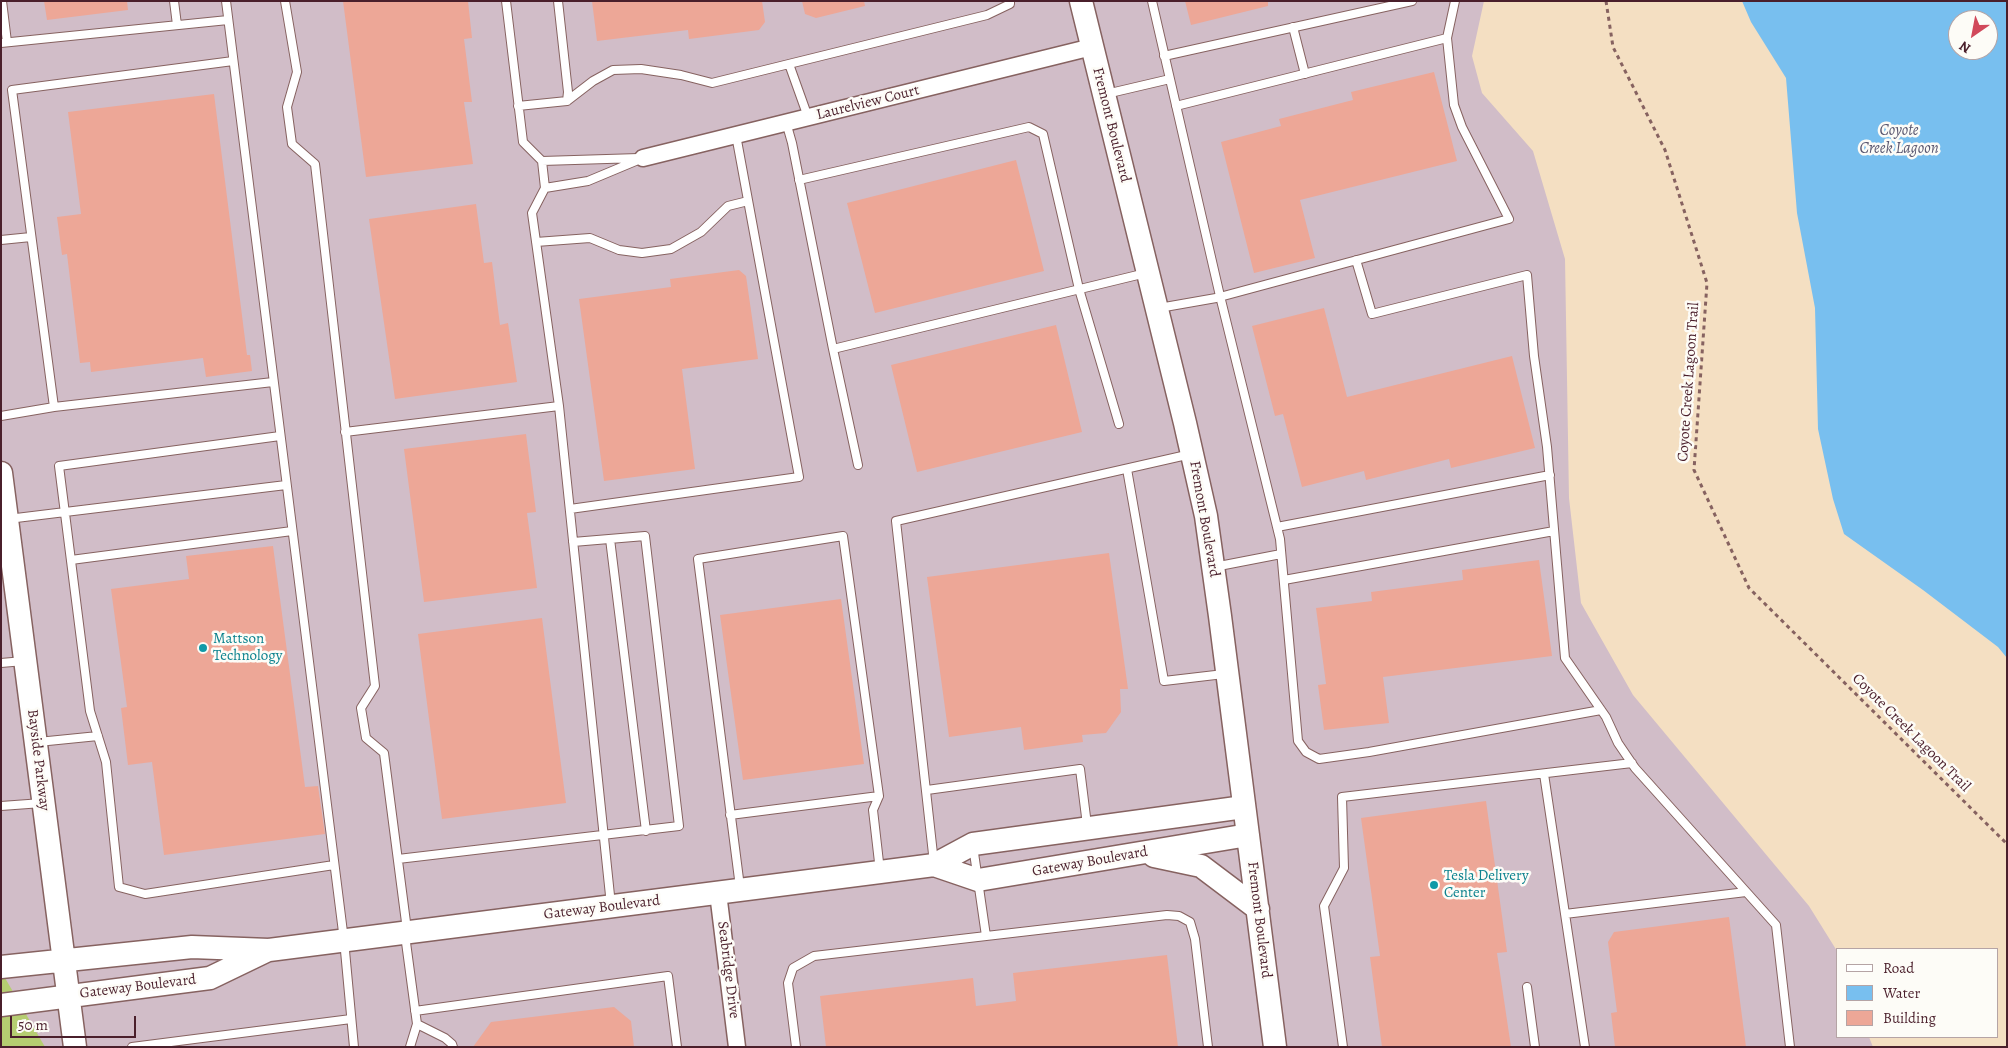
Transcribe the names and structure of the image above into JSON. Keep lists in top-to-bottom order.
{
  "streets": {
    "street": [
      "Laurelview Court",
      "Fremont Boulevard",
      "Bayside Parkway",
      "Gateway Boulevard",
      "Seabridge Drive"
    ],
    "path": ["Coyote Creek Lagoon Trail"]
  },
  "crossings": [
    ["Laurelview Court", "Fremont Boulevard"],
    ["Fremont Boulevard", "Gateway Boulevard"],
    ["Bayside Parkway", "Gateway Boulevard"],
    ["Gateway Boulevard", "Seabridge Drive"]
  ],
  "water": ["Coyote Creek Lagoon"],
  "places": ["Mattson Technology", "Tesla Delivery Center"],
  "legend": ["Road", "Water", "Building"],
  "scale_bar": "50 m",
  "north": "bottom left"
}
